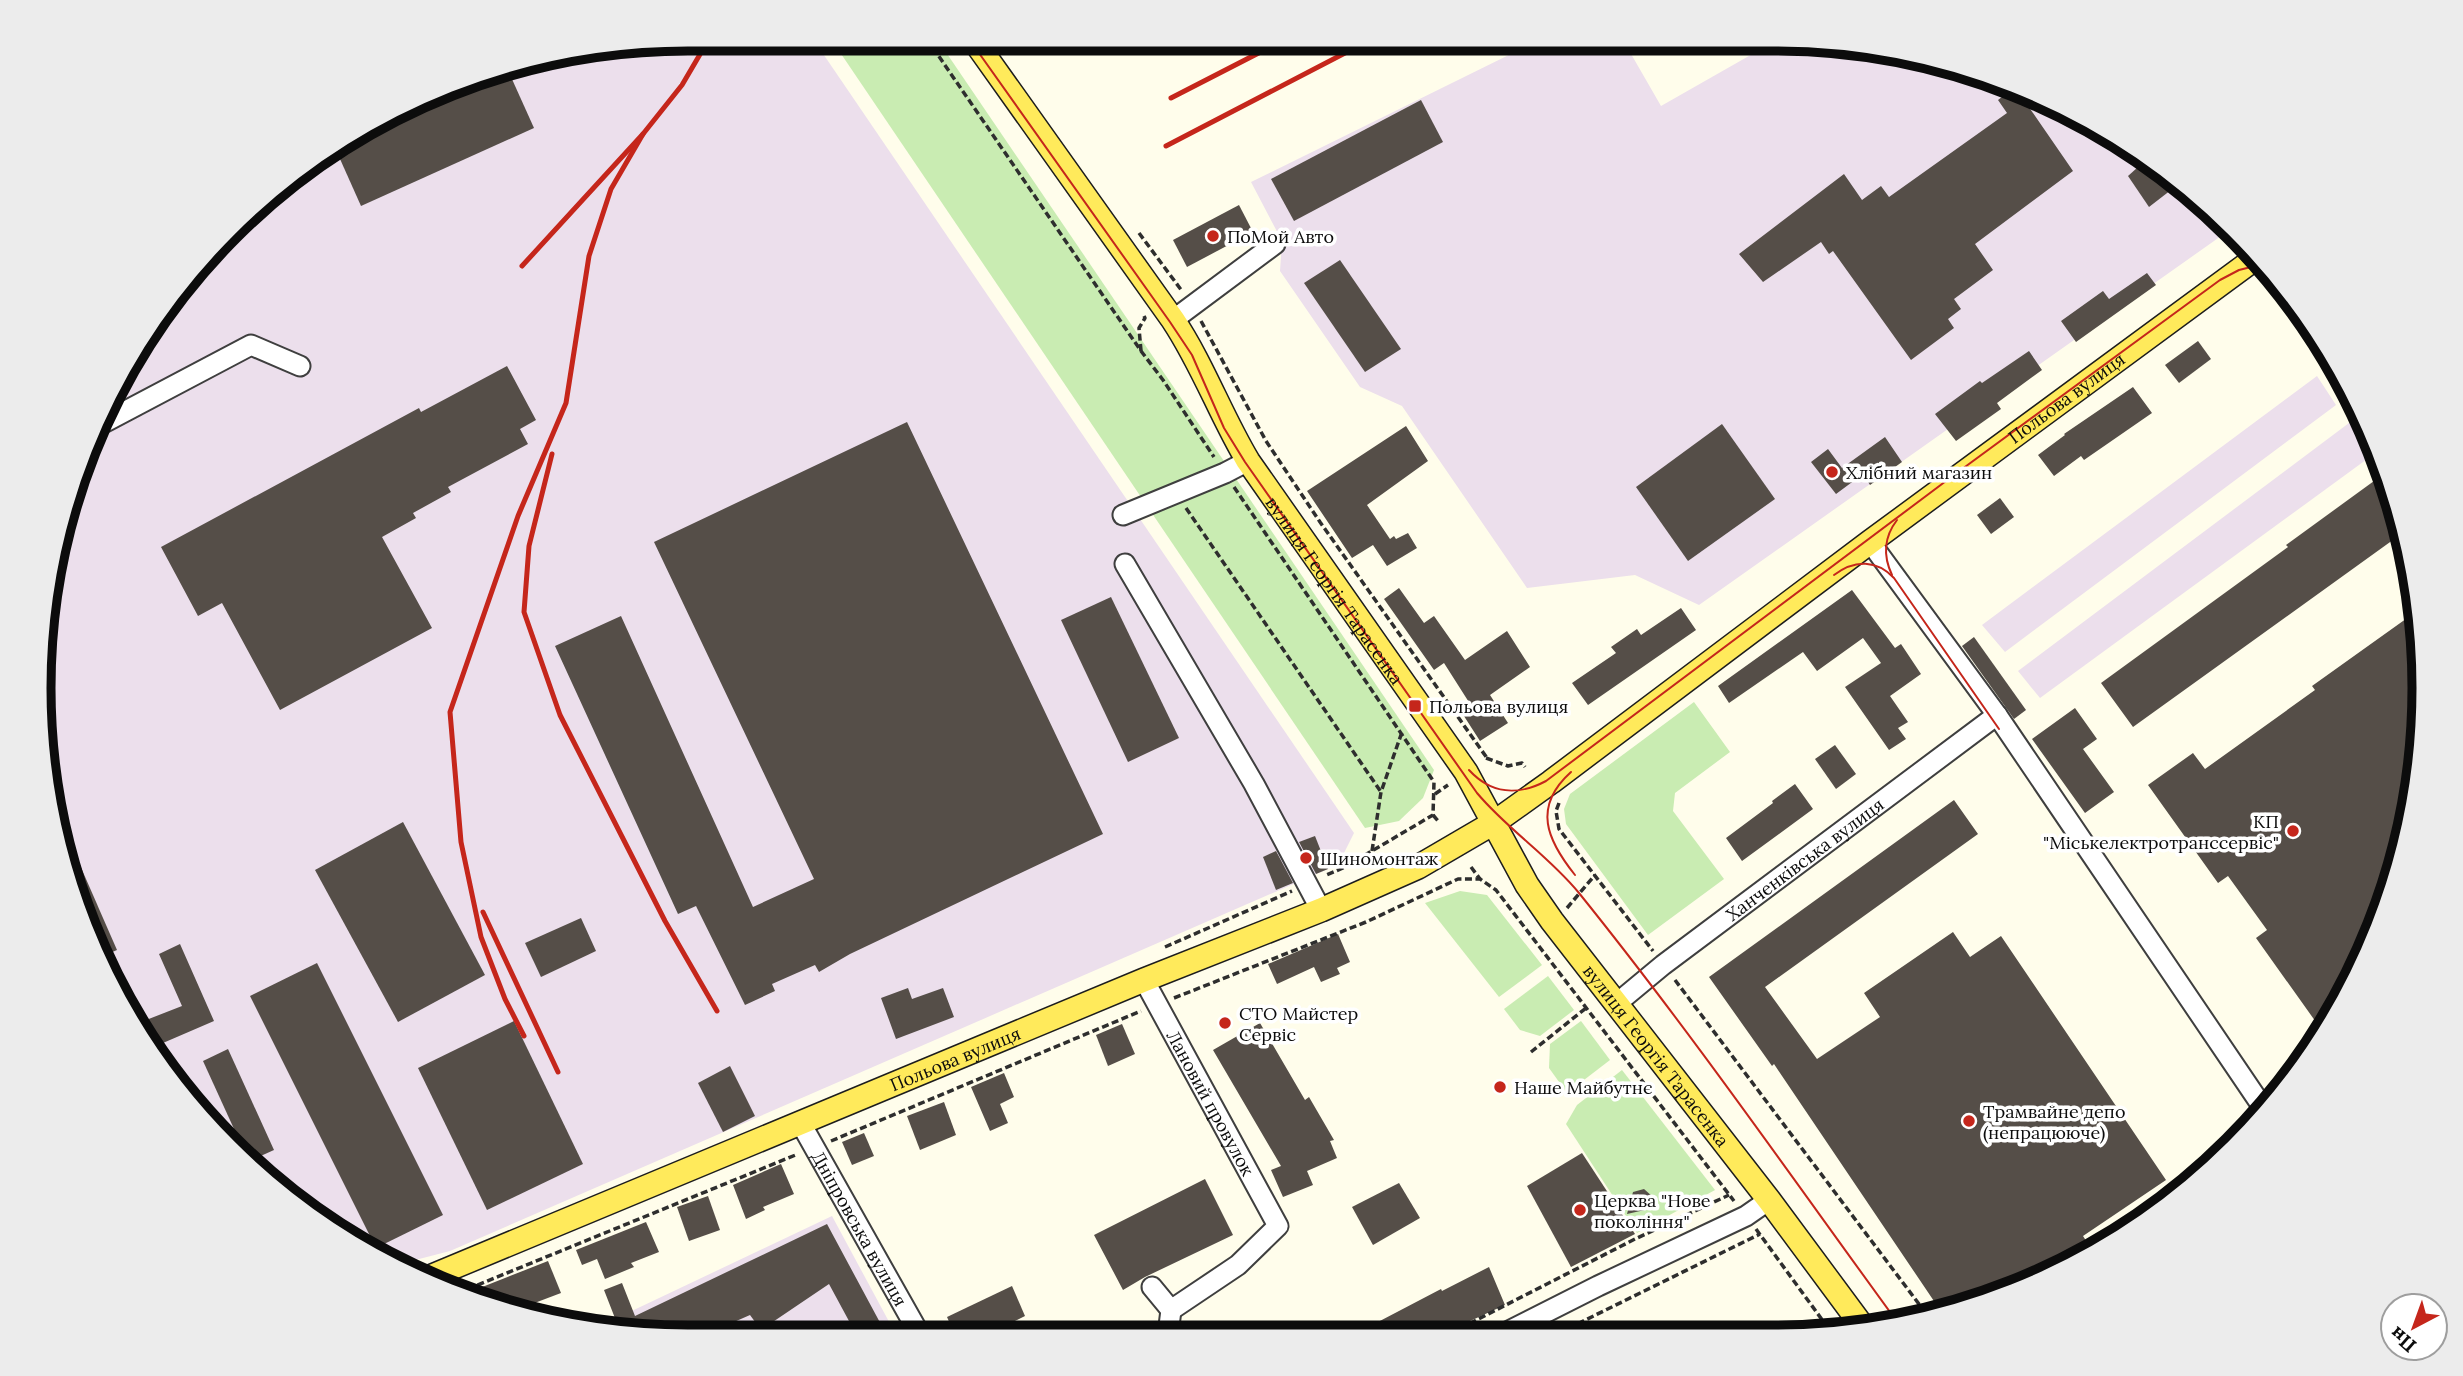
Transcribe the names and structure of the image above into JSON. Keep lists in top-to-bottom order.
{
  "streets": {
    "main road": ["Польова вулиця", "вулиця Георгія Тарасенка"],
    "street": ["Ханченківська вулиця", "Лановий провулок", "Дніпровська вулиця"]
  },
  "crossings": [
    ["Польова вулиця", "вулиця Георгія Тарасенка"],
    ["Польова вулиця", "Лановий провулок"],
    ["Польова вулиця", "Дніпровська вулиця"],
    ["вулиця Георгія Тарасенка", "Ханченківська вулиця"]
  ],
  "places": {
    "other": [
      "ПоМой Авто",
      "Хлібний магазин",
      "КП \"Міськелектротранссервіс\"",
      "Шиномонтаж",
      "СТО Майстер Сервіс",
      "Наше Майбутнє",
      "Трамвайне депо (непрацююче)",
      "Церква \"Нове покоління\""
    ],
    "transit": ["Польова вулиця"]
  },
  "north": "bottom left"
}
